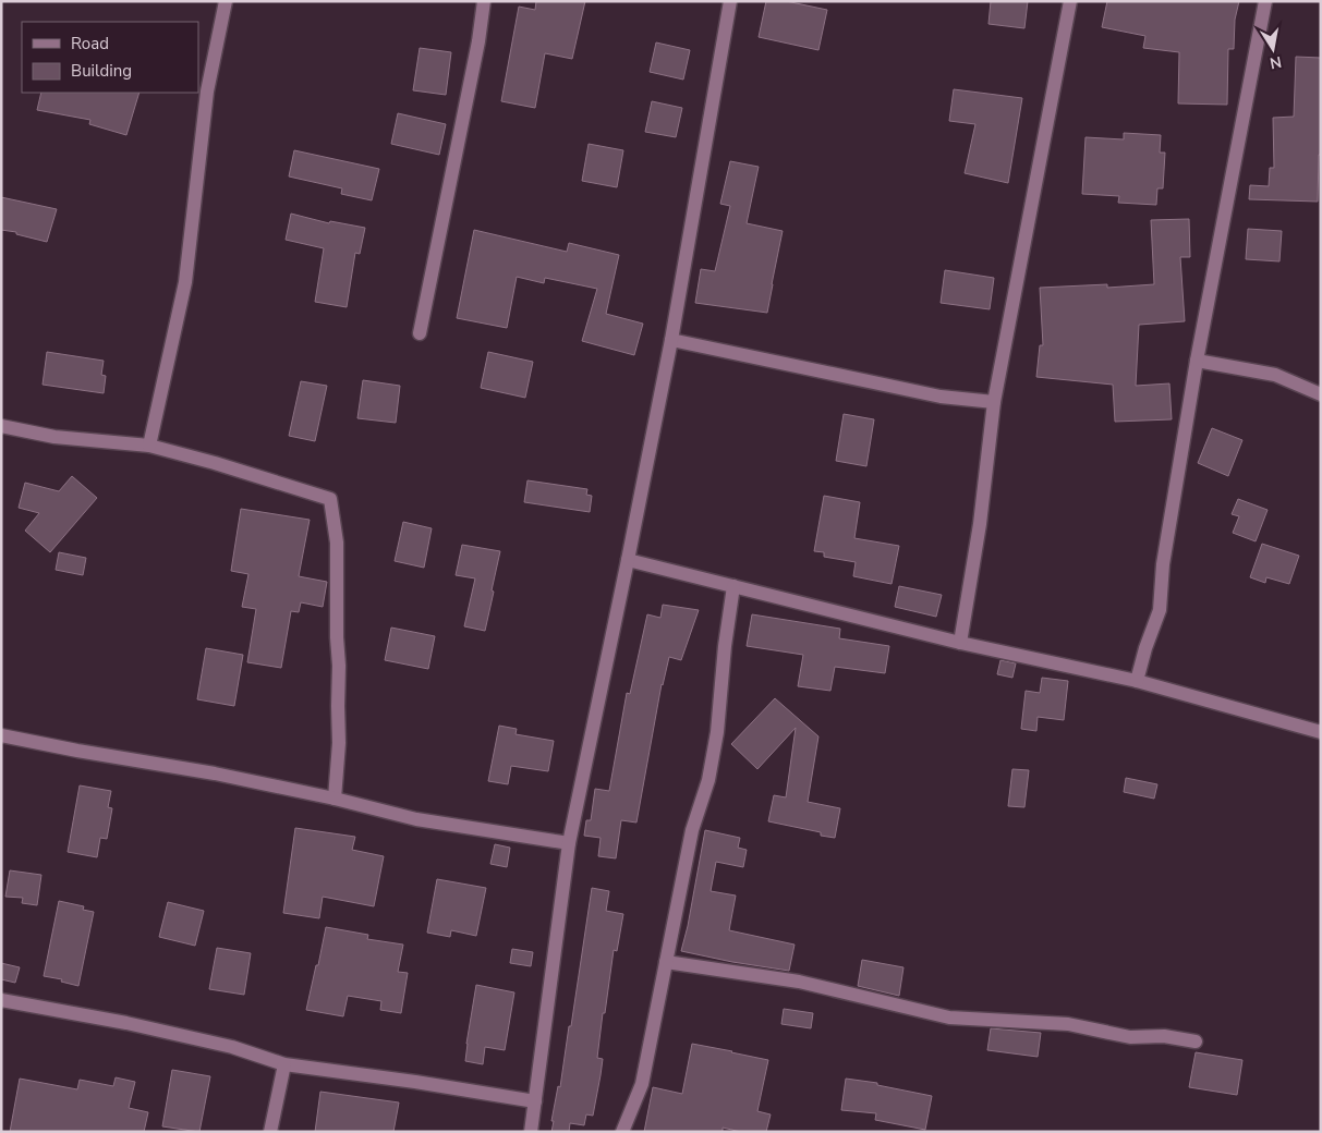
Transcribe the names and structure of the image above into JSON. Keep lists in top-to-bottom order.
{
  "legend": ["Road", "Building"],
  "north": "bottom"
}
